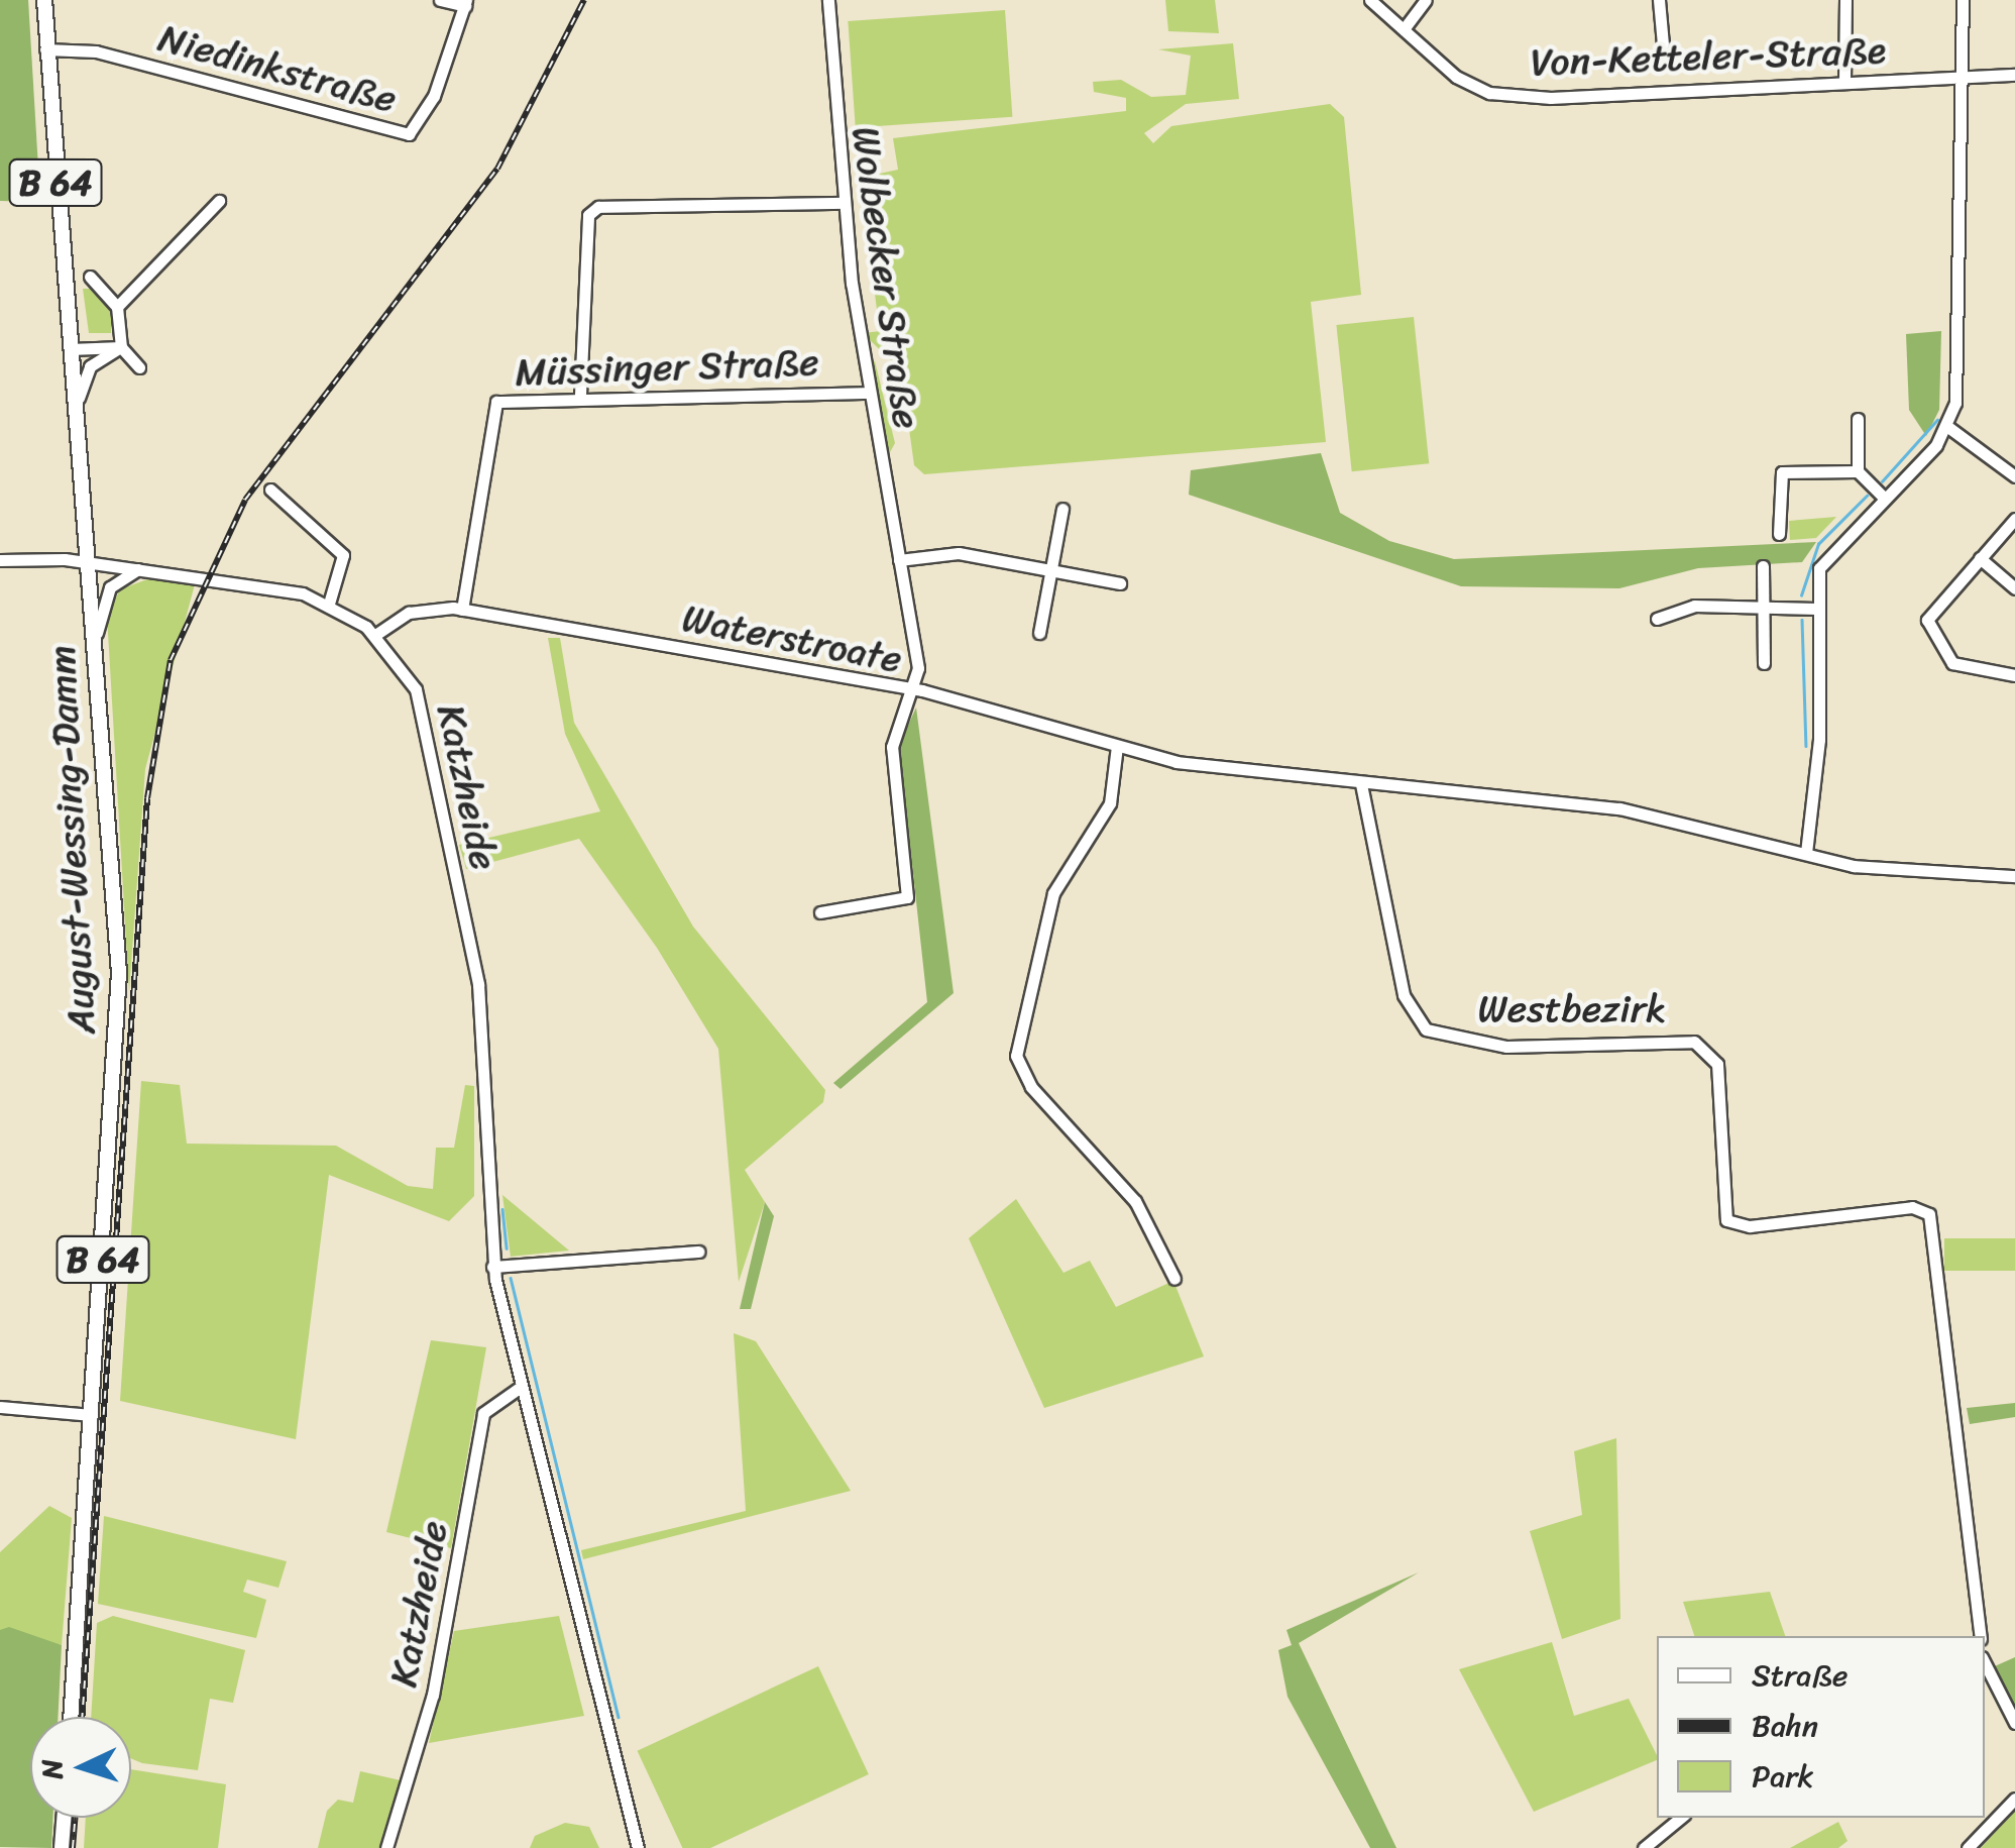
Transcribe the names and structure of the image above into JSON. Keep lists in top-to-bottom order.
{
  "streets": {
    "main road": ["B 64", "August-Wessing-Damm"],
    "street": [
      "Von-Ketteler-Straße",
      "Niedinkstraße",
      "Wolbecker Straße",
      "Müssinger Straße",
      "Waterstroate",
      "Katzheide",
      "Westbezirk"
    ]
  },
  "crossings": [
    ["Niedinkstraße", "August-Wessing-Damm"],
    ["Wolbecker Straße", "Müssinger Straße"],
    ["Wolbecker Straße", "Waterstroate"],
    ["Müssinger Straße", "Waterstroate"],
    ["Waterstroate", "Katzheide"],
    ["Katzheide", "August-Wessing-Damm"]
  ],
  "legend": ["Straße", "Bahn", "Park"],
  "north": "left"
}
